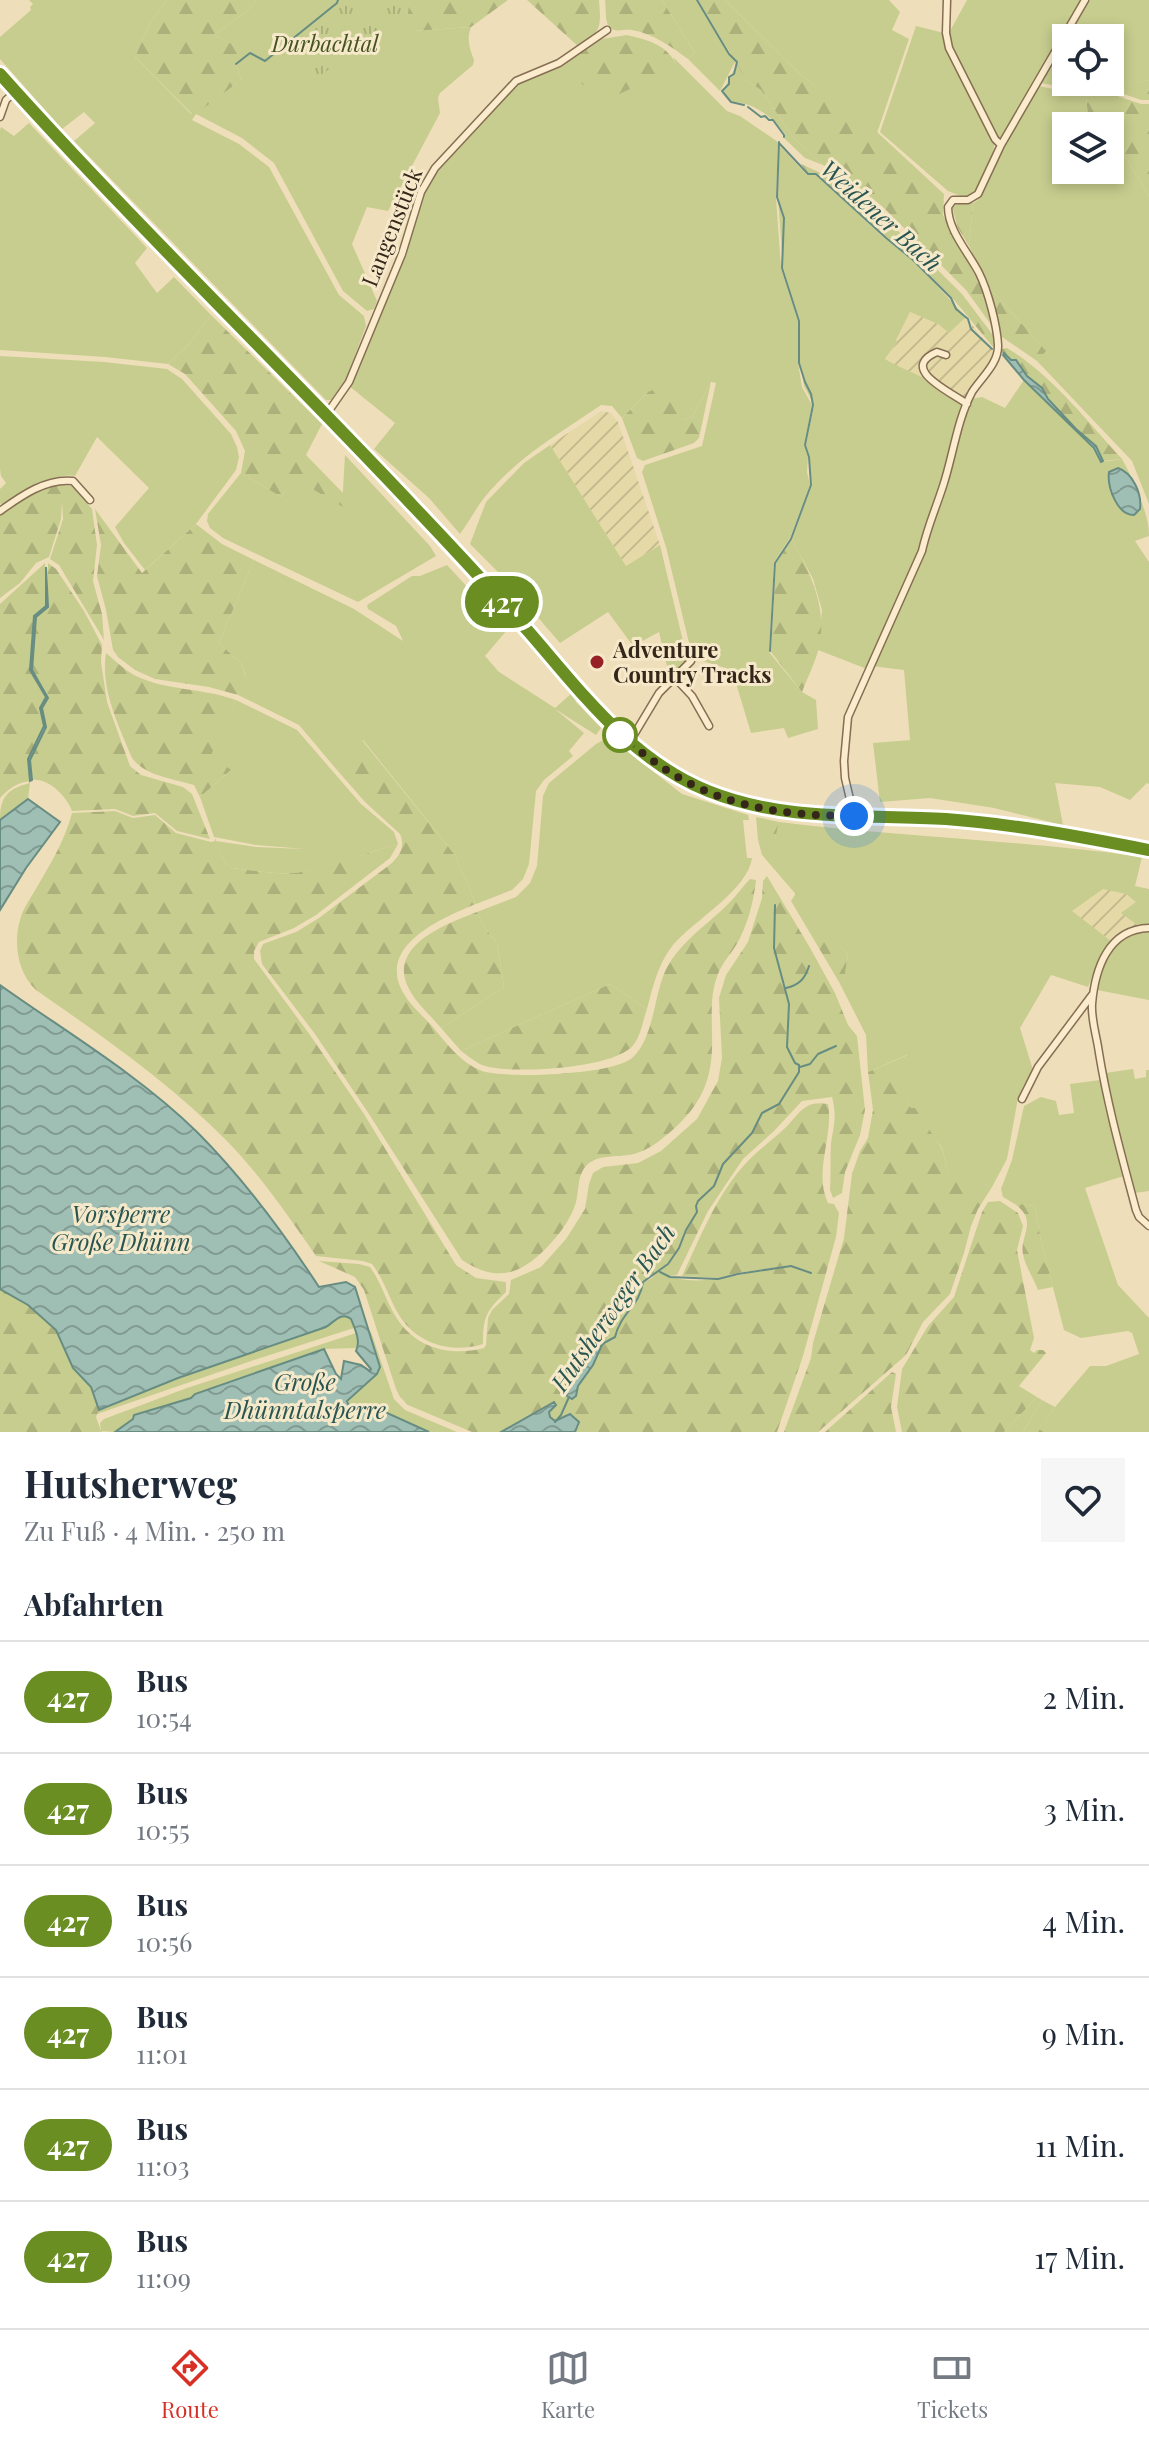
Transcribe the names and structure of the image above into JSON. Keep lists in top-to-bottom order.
{
  "streets": {
    "street": ["Langenstück"]
  },
  "water": [
    "Weidener Bach",
    "Vorsperre Große Dhünn",
    "Hutsherweger Bach",
    "Große Dhünntalsperre"
  ],
  "parks": ["Durbachtal"],
  "places": ["Adventure Country Tracks"],
  "lines": ["bus line 427"],
  "page": {
    "on_map": "427",
    "heading": [
      ["Hutsherweg", "Zu Fuß · 4 Min. · 250 m"],
      "Abfahrten"
    ],
    "list": [
      {
        "mark": "427",
        "name": "Bus",
        "note": "10:54",
        "value": "2 Min."
      },
      {
        "mark": "427",
        "name": "Bus",
        "note": "10:55",
        "value": "3 Min."
      },
      {
        "mark": "427",
        "name": "Bus",
        "note": "10:56",
        "value": "4 Min."
      },
      {
        "mark": "427",
        "name": "Bus",
        "note": "11:01",
        "value": "9 Min."
      },
      {
        "mark": "427",
        "name": "Bus",
        "note": "11:03",
        "value": "11 Min."
      },
      {
        "mark": "427",
        "name": "Bus",
        "note": "11:09",
        "value": "17 Min."
      }
    ],
    "tabs": ["Route", "Karte", "Tickets"]
  }
}
